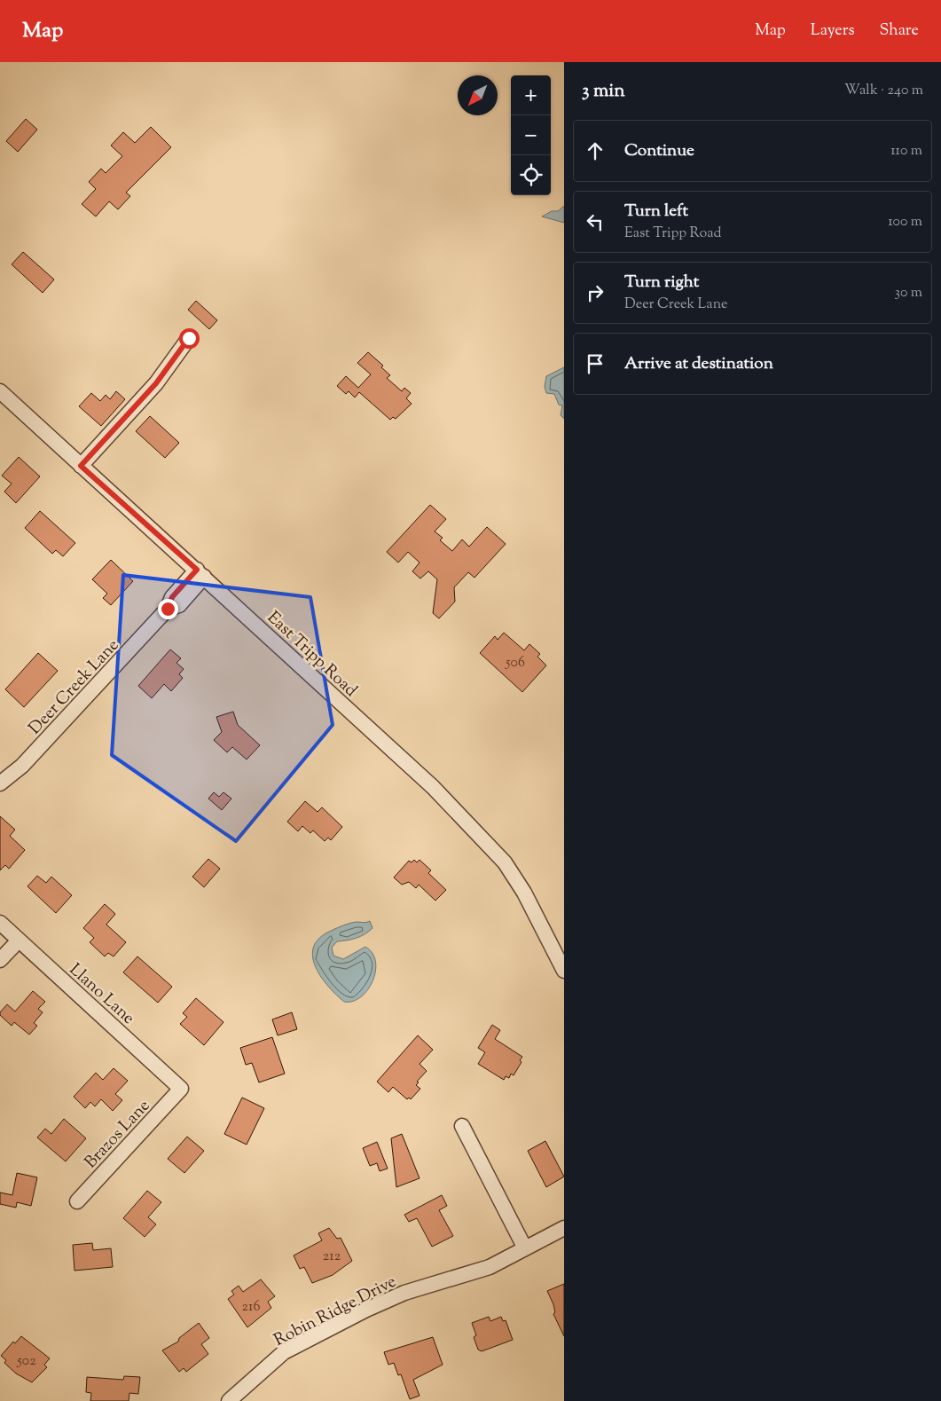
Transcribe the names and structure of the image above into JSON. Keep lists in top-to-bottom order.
{
  "streets": {
    "street": [
      "East Tripp Road",
      "Deer Creek Lane",
      "Llano Lane",
      "Brazos Lane",
      "Robin Ridge Drive"
    ]
  },
  "crossings": [
    ["East Tripp Road", "Deer Creek Lane"],
    ["Llano Lane", "Brazos Lane"]
  ],
  "house_numbers": [
    "506",
    "212",
    "216",
    "502"
  ],
  "north": "bottom left",
  "page": {
    "header": "Map",
    "nav": ["Map", "Layers", "Share"],
    "heading": ["3 min", "Walk · 240 m"],
    "map_buttons": ["+", "−"],
    "list": [
      ["Continue", "110 m"],
      ["Turn left", "East Tripp Road", "100 m"],
      ["Turn right", "Deer Creek Lane", "30 m"],
      "Arrive at destination"
    ]
  }
}
